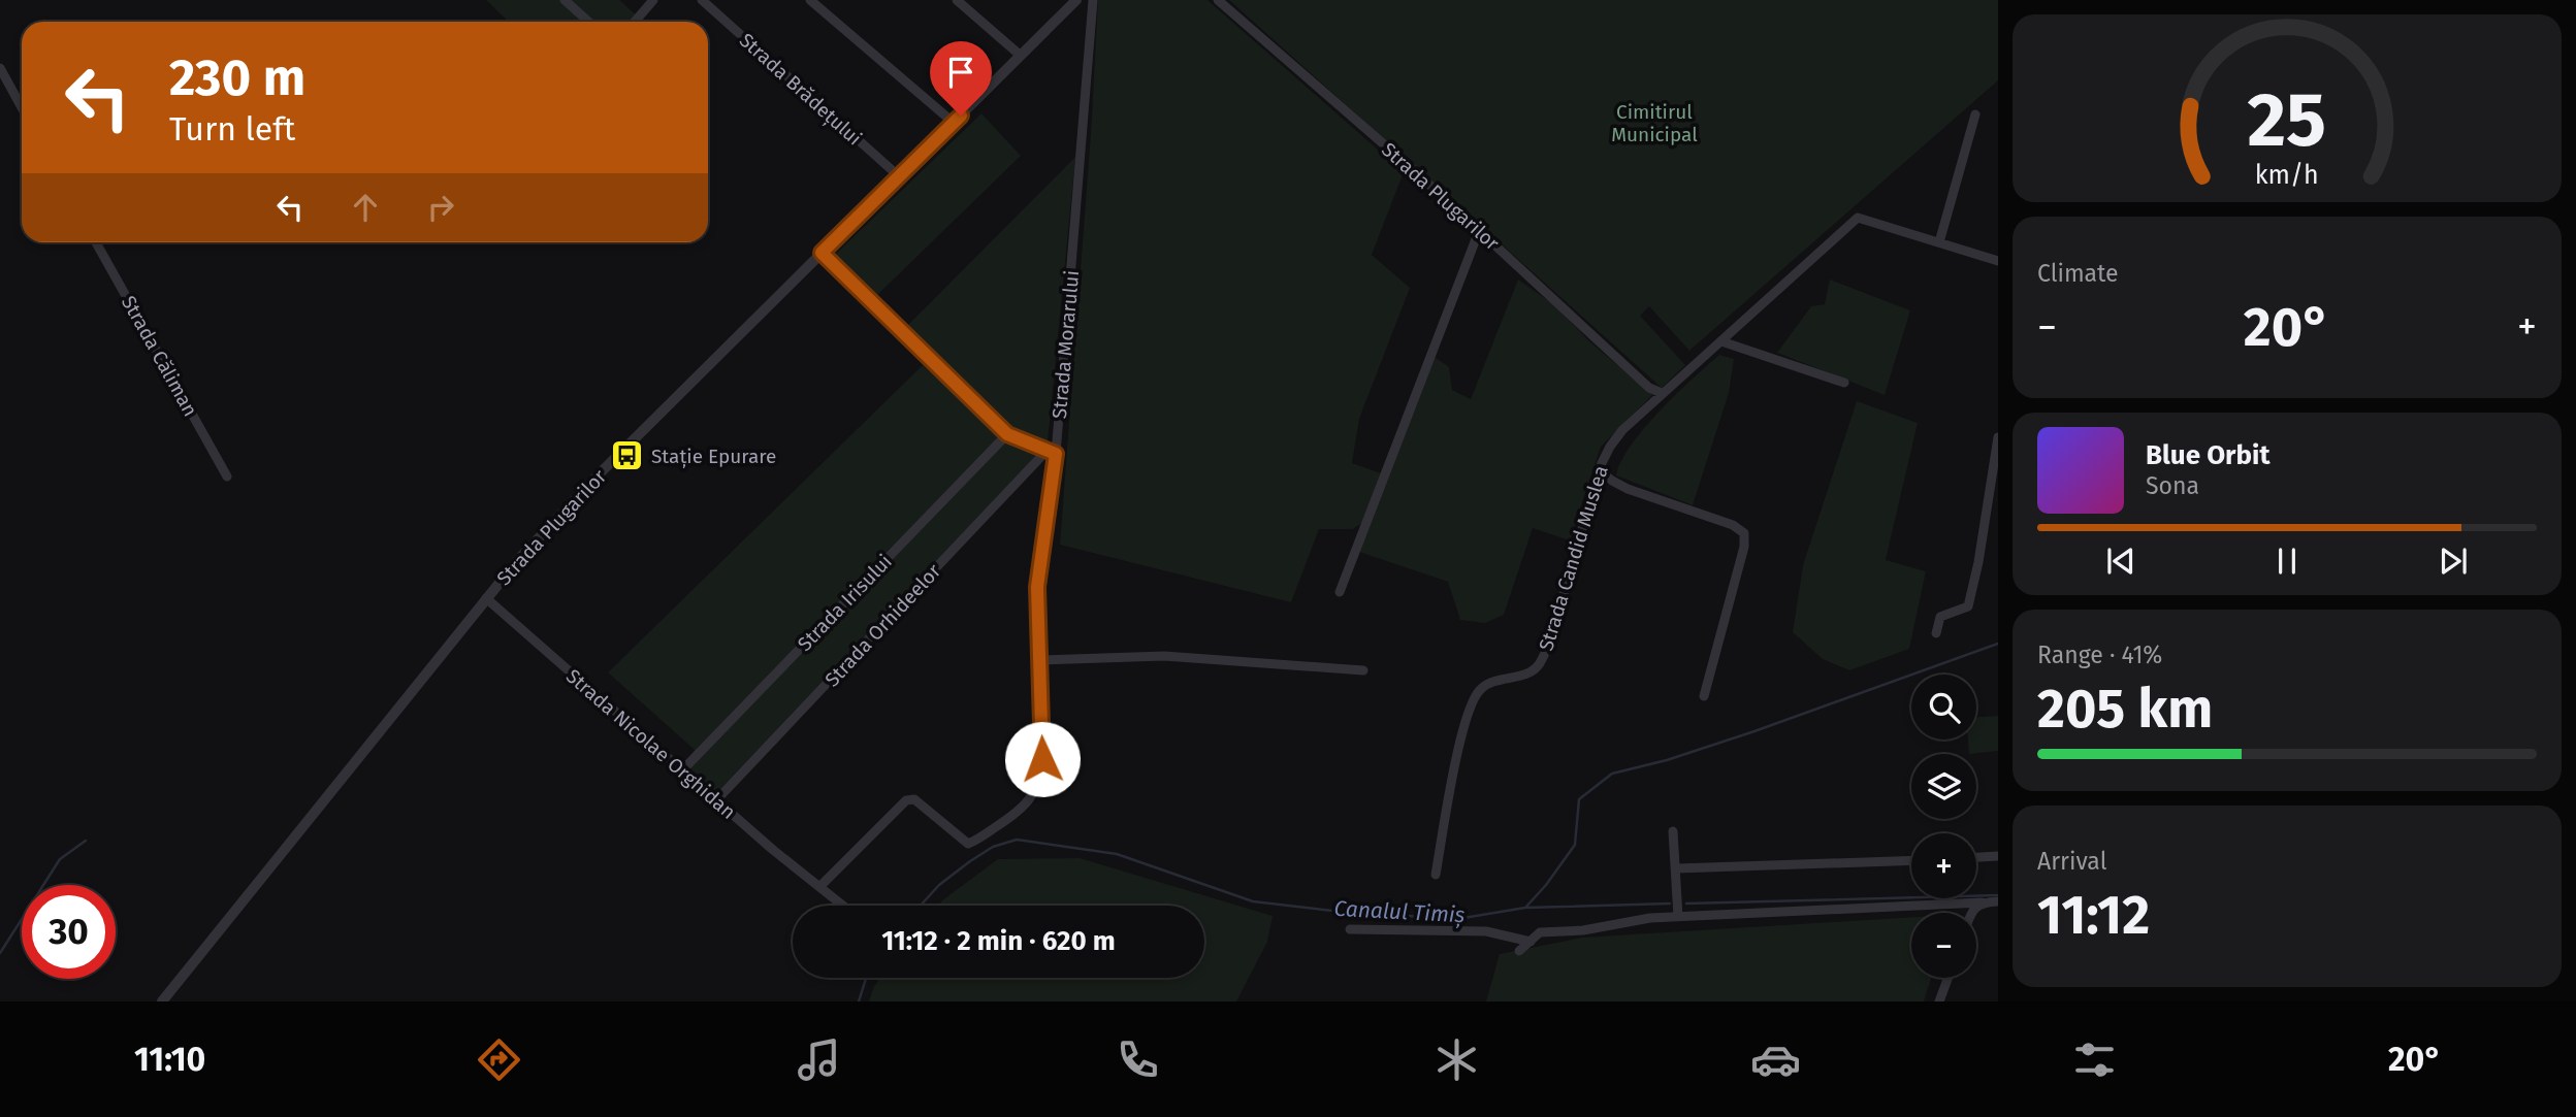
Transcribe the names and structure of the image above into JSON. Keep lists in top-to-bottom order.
{
  "streets": {
    "street": [
      "Strada Brădețului",
      "Strada Plugarilor",
      "Strada Morarului",
      "Strada Căliman",
      "Strada Candid Muslea",
      "Strada Irisului",
      "Strada Orhideelor",
      "Strada Nicolae Orghidan"
    ]
  },
  "crossings": [
    ["Strada Brădețului", "Strada Plugarilor"],
    ["Strada Plugarilor", "Strada Candid Muslea"],
    ["Strada Plugarilor", "Strada Nicolae Orghidan"],
    ["Strada Morarului", "Strada Orhideelor"],
    ["Strada Morarului", "Strada Nicolae Orghidan"],
    ["Strada Irisului", "Strada Nicolae Orghidan"],
    ["Strada Orhideelor", "Strada Nicolae Orghidan"]
  ],
  "water": ["Canalul Timiș"],
  "parks": ["Cimitirul Municipal"],
  "places": {
    "bus stop": ["Stație Epurare"]
  },
  "page": {
    "turn": ["230 m", "Turn left"],
    "tile": [
      "Climate",
      ["Range · 41%", "205 km"],
      ["Arrival", "11:12"]
    ],
    "heat": ["−", "20°", "+"],
    "song": ["Blue Orbit", "Sona"],
    "map_buttons": ["+", "−"],
    "limit": "30",
    "trip": "11:12 · 2 min · 620 m",
    "tabs": ["11:10", "20°"],
    "gauge": ["25", "km/h"]
  }
}
